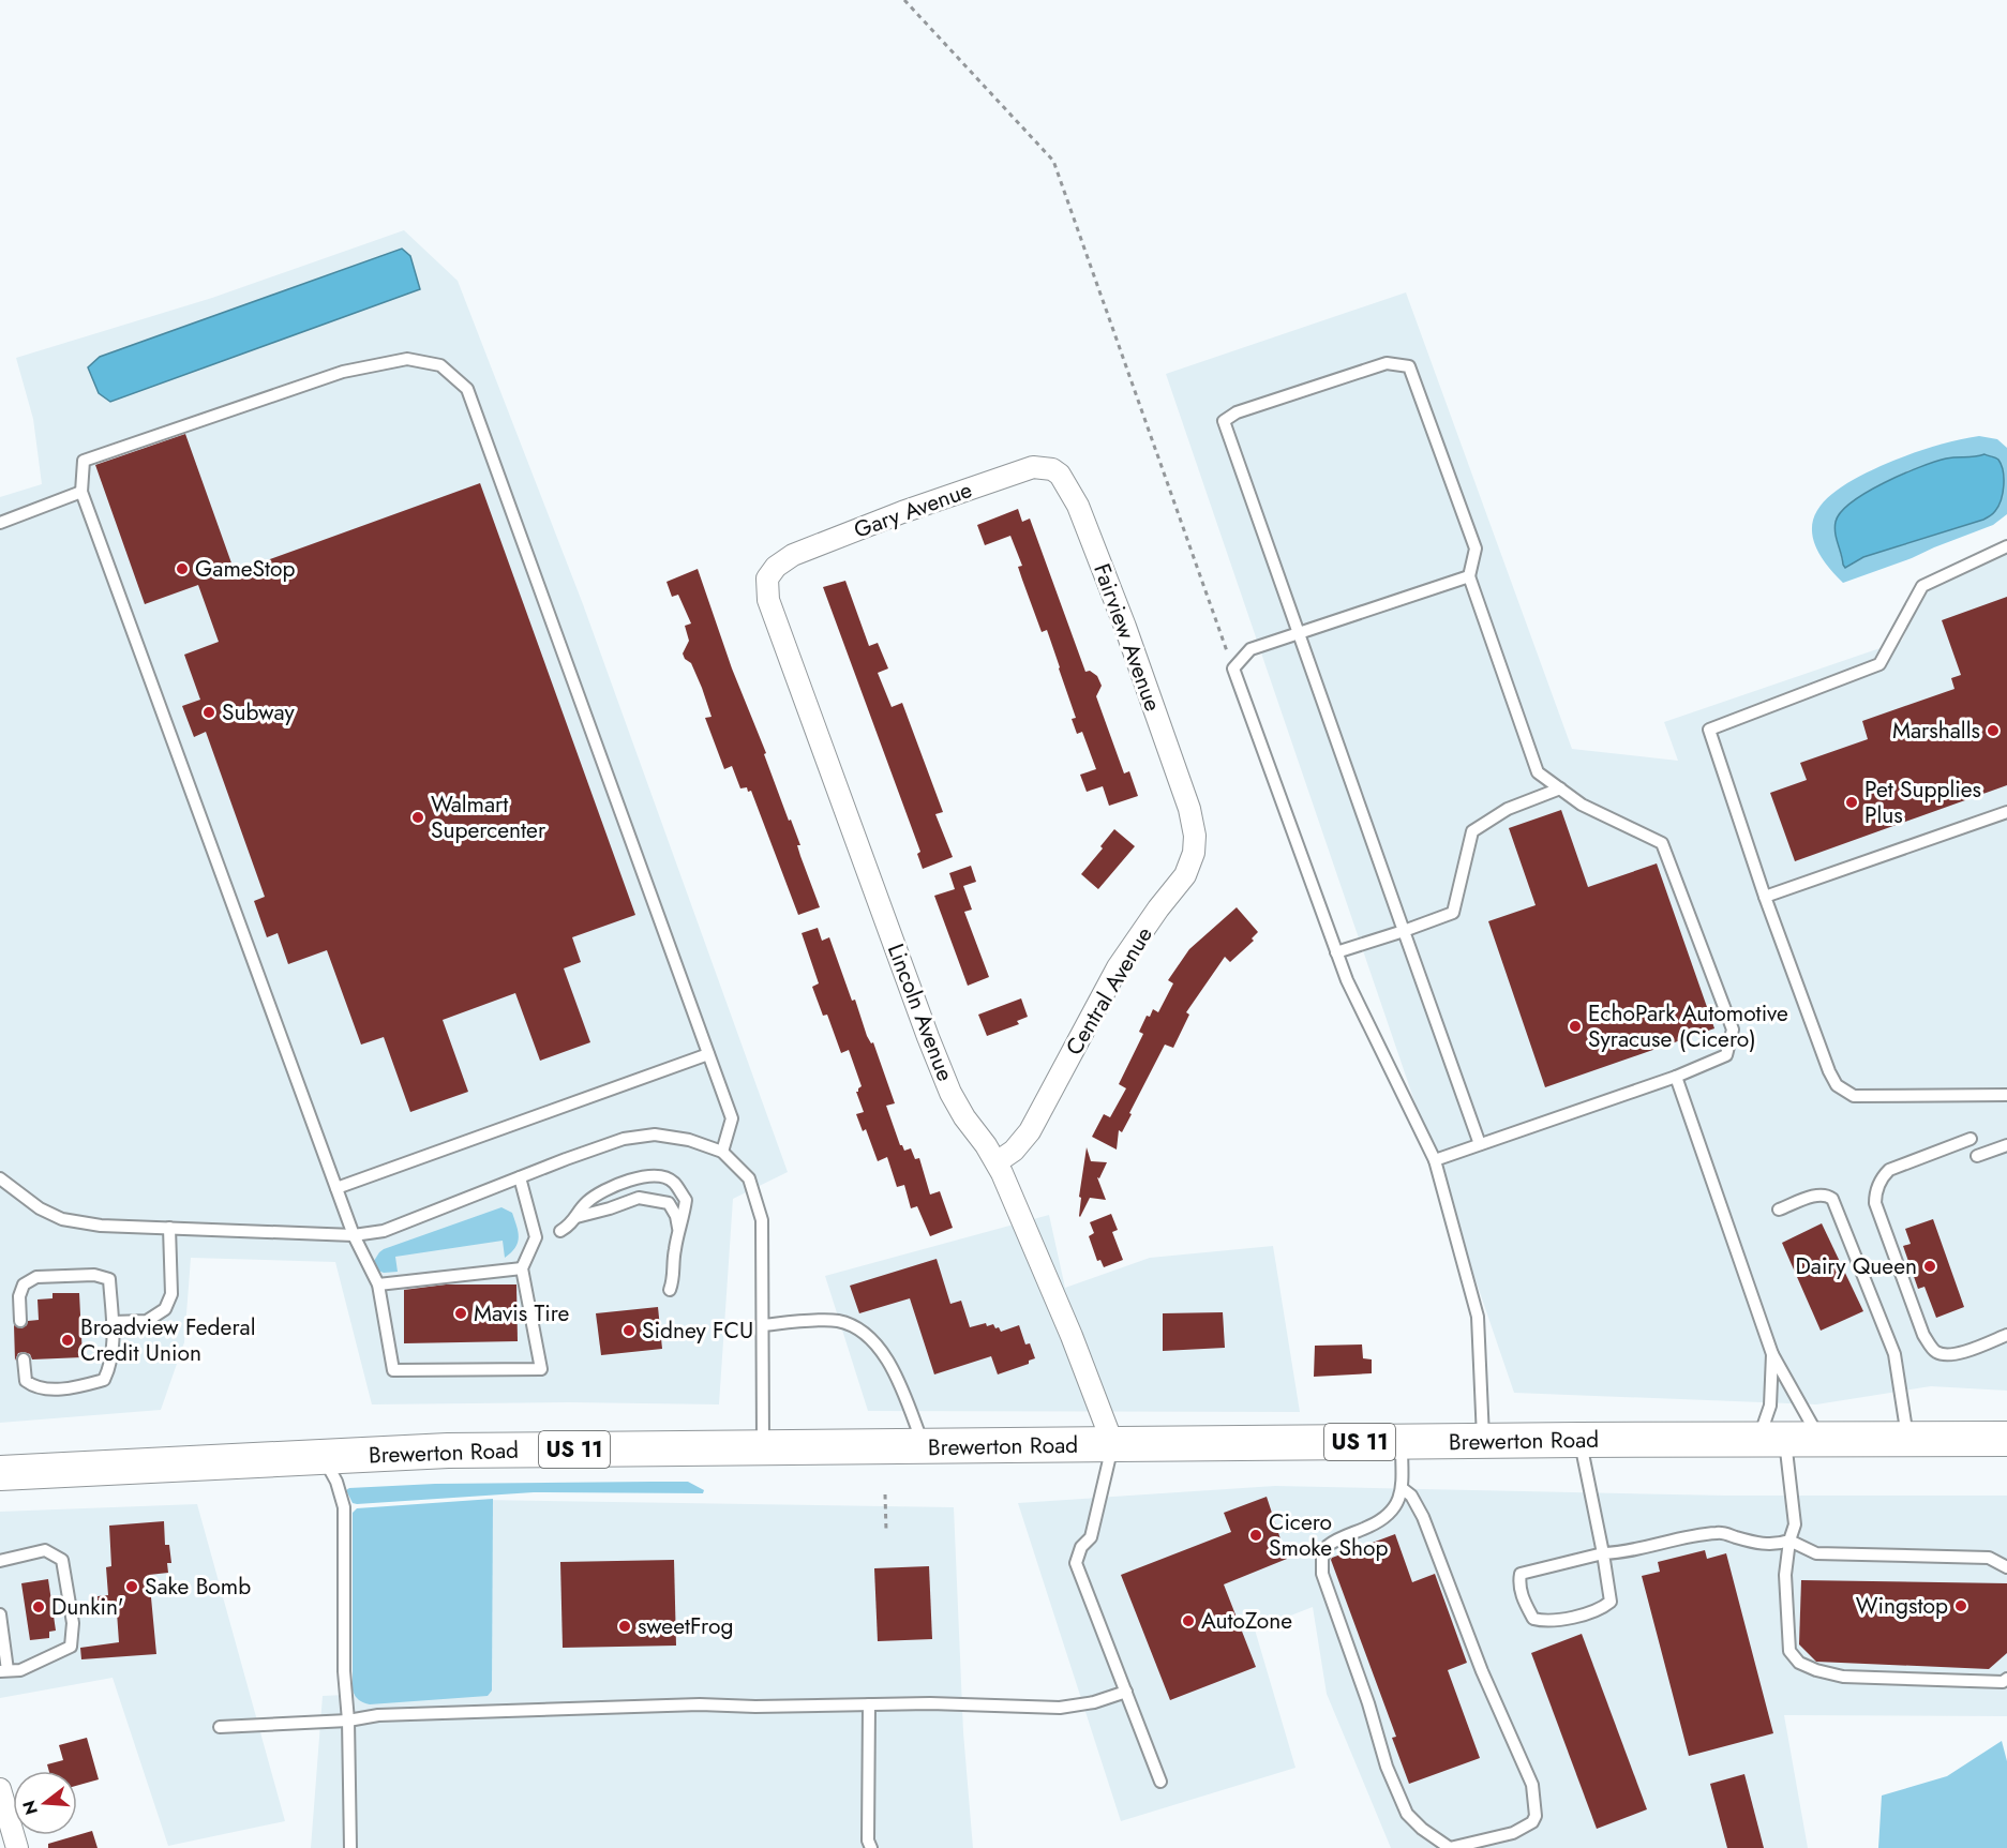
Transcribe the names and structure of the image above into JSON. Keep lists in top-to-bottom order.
{
  "streets": {
    "main road": ["Brewerton Road", "US 11"],
    "street": [
      "Gary Avenue",
      "Fairview Avenue",
      "Central Avenue",
      "Lincoln Avenue"
    ]
  },
  "crossings": [
    ["Gary Avenue", "Fairview Avenue"],
    ["Gary Avenue", "Lincoln Avenue"],
    ["Fairview Avenue", "Central Avenue"],
    ["Central Avenue", "Lincoln Avenue"],
    ["Lincoln Avenue", "Brewerton Road"]
  ],
  "places": [
    "GameStop",
    "Subway",
    "Marshalls",
    "Pet Supplies Plus",
    "Walmart Supercenter",
    "EchoPark Automotive Syracuse (Cicero)",
    "Dairy Queen",
    "Mavis Tire",
    "Sidney FCU",
    "Broadview Federal Credit Union",
    "Cicero Smoke Shop",
    "Sake Bomb",
    "Wingstop",
    "Dunkin'",
    "AutoZone",
    "sweetFrog"
  ],
  "north": "left"
}
